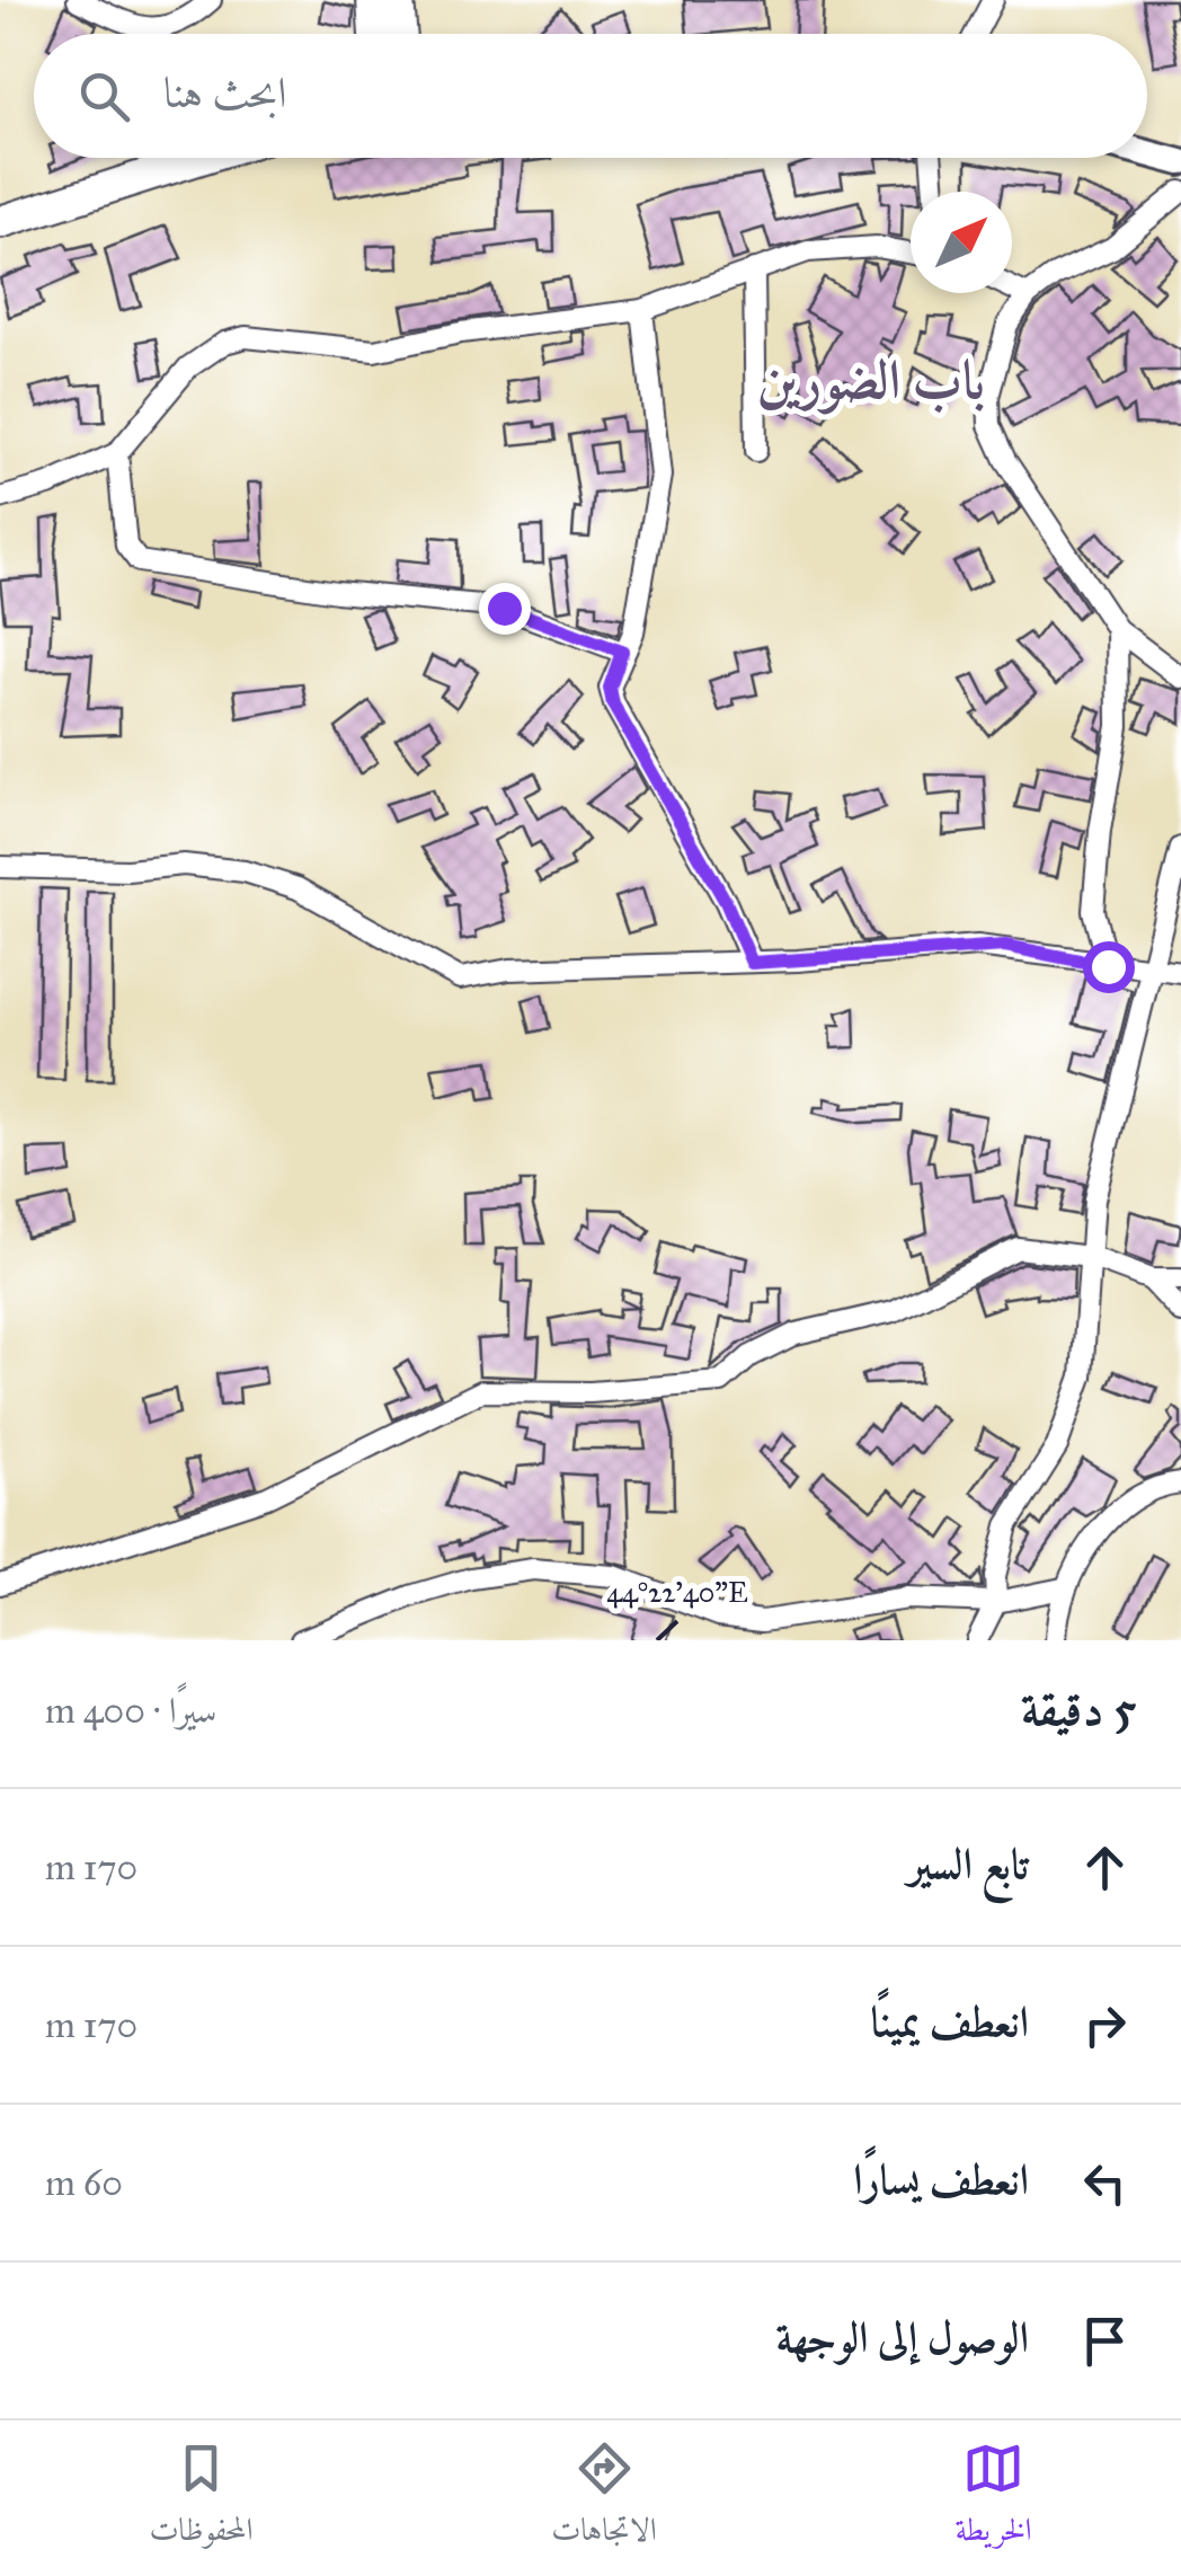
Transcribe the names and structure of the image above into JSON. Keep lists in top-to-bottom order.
{
  "districts": ["باب الضورين"],
  "north": "top right",
  "page": {
    "search": "ابحث هنا",
    "heading": ["5 دقيقة", "سيرًا · 400 m"],
    "list": [
      ["تابع السير", "170 m"],
      ["انعطف يمينًا", "170 m"],
      ["انعطف يسارًا", "60 m"],
      "الوصول إلى الوجهة"
    ],
    "nav": ["الخريطة", "الاتجاهات", "المحفوظات"]
  },
  "coordinates": ["44°22'40\"E"]
}
